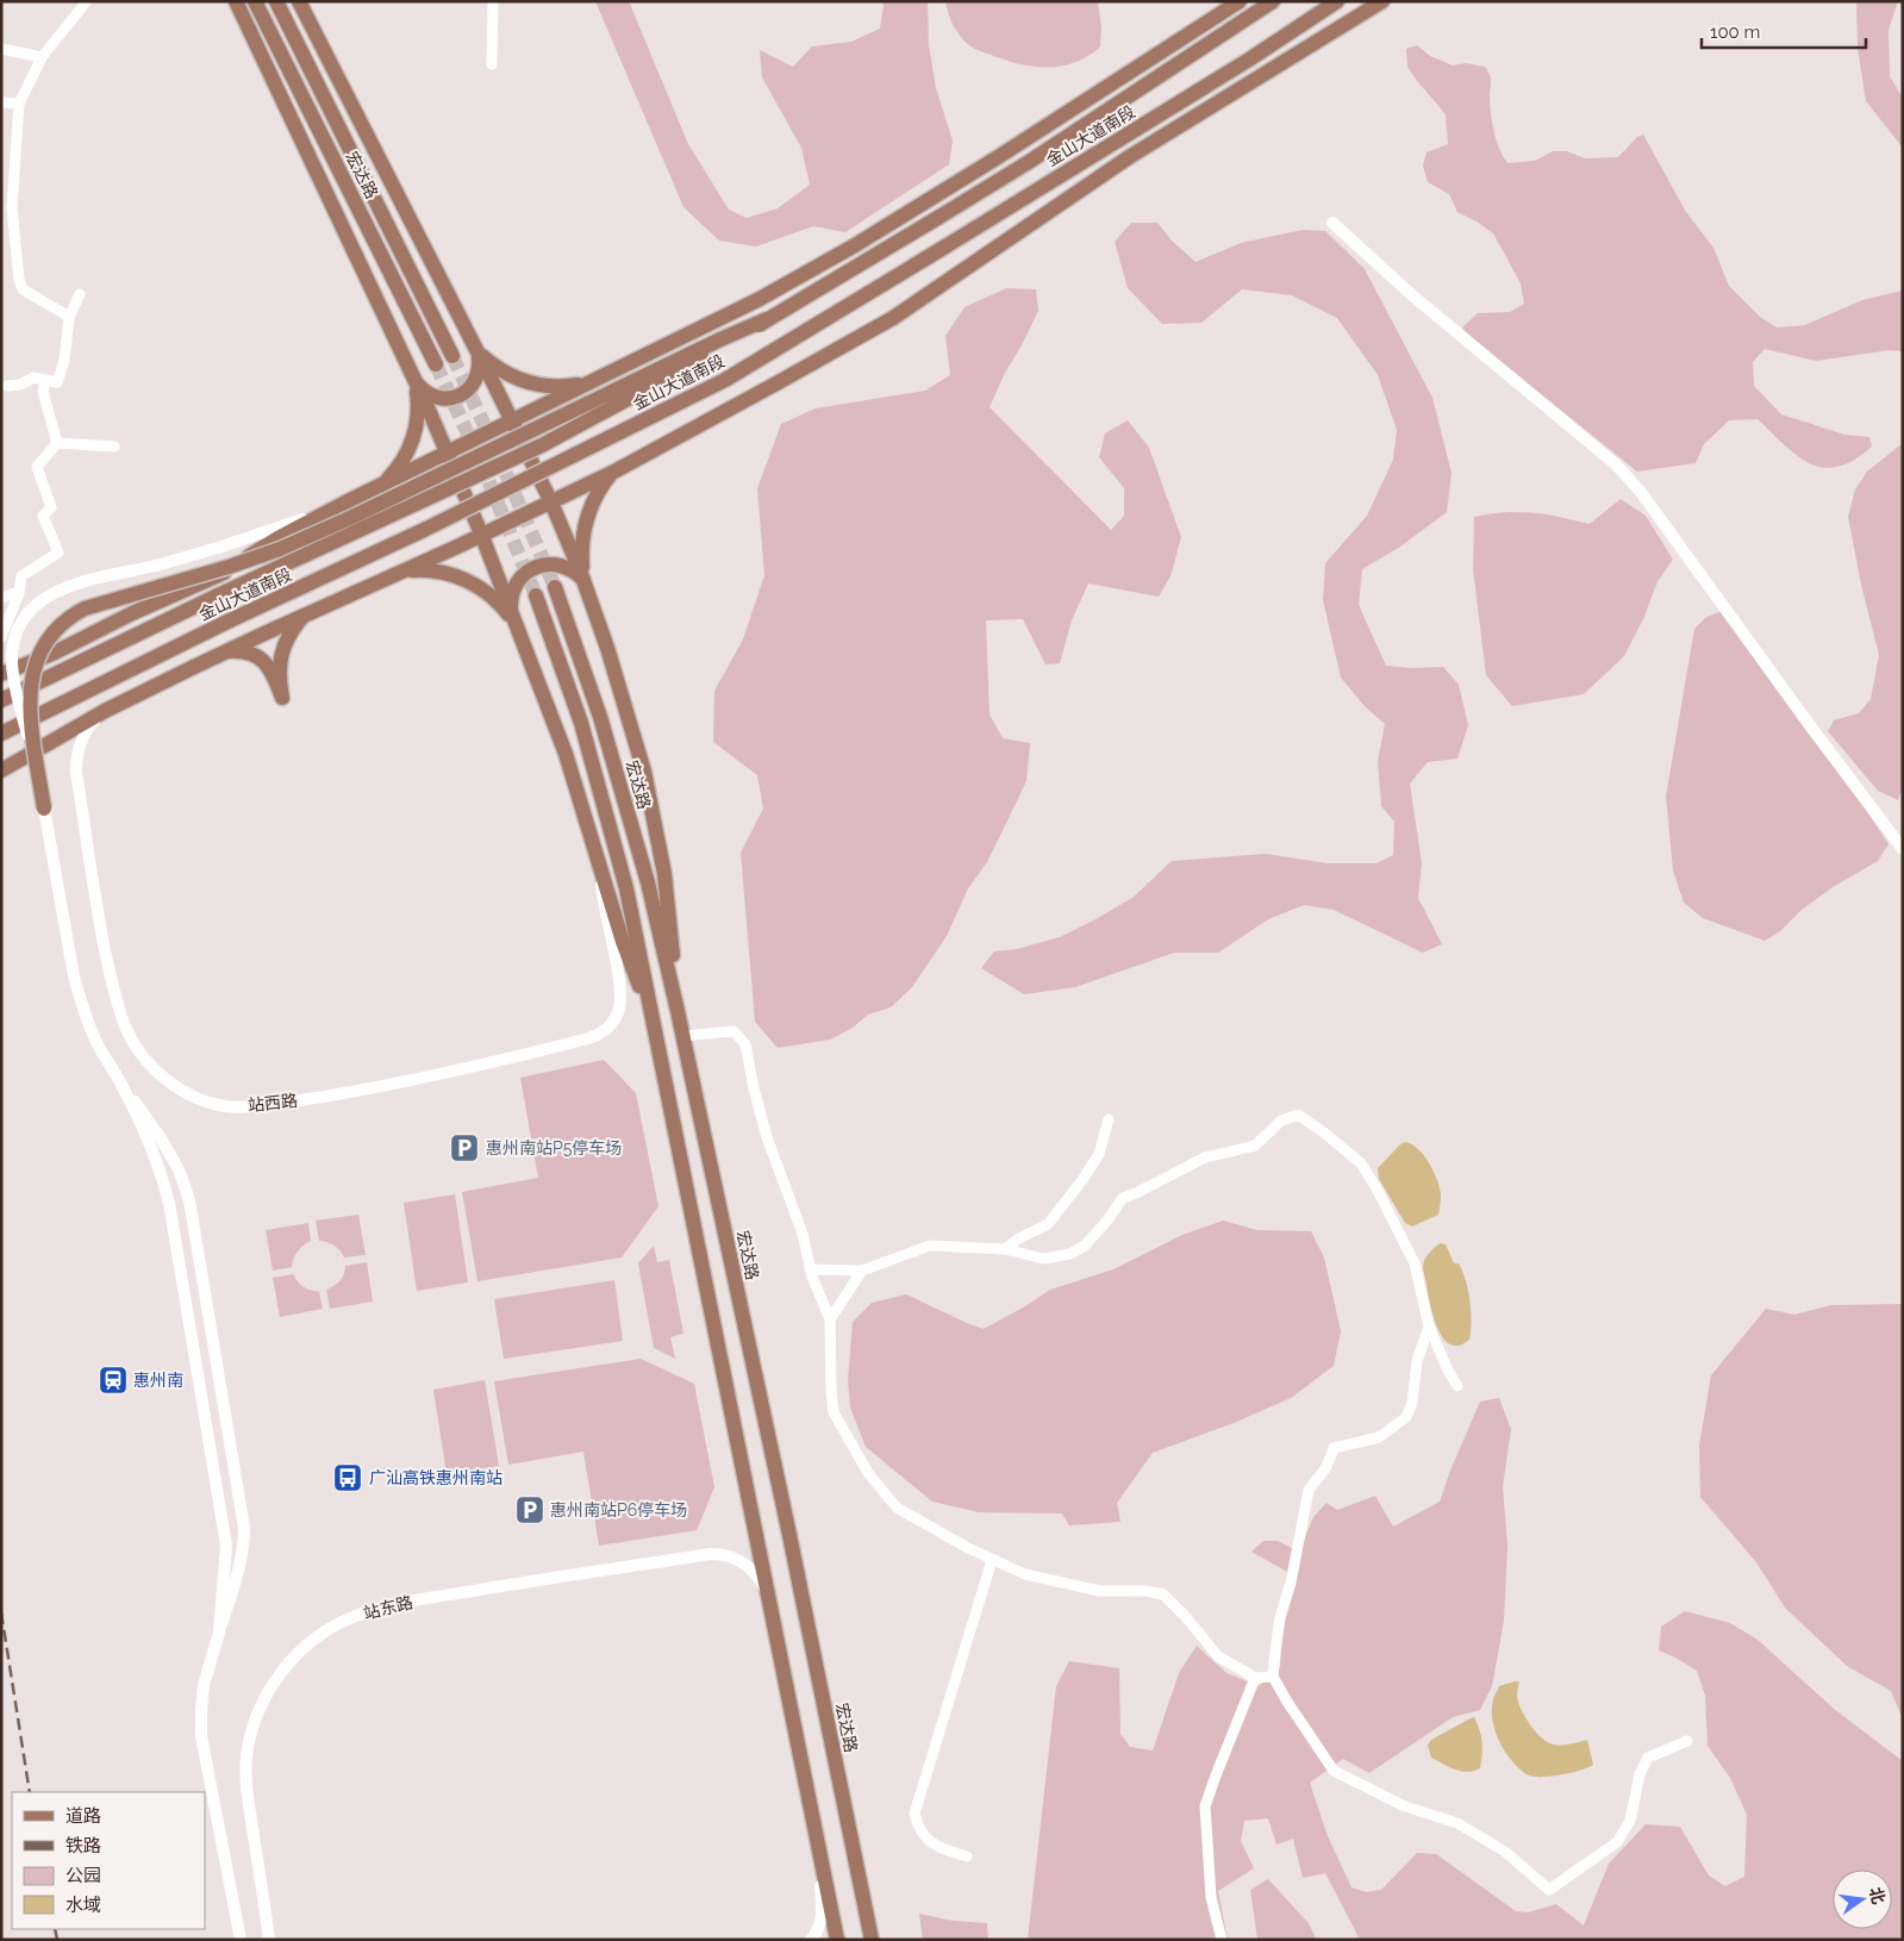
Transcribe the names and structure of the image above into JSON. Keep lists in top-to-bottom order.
{
  "streets": {
    "main road": ["金山大道南段", "宏达路"],
    "street": ["站西路", "站东路"]
  },
  "places": {
    "parking": ["惠州南站P5停车场", "惠州南站P6停车场"],
    "station": ["惠州南"],
    "bus stop": ["广汕高铁惠州南站"]
  },
  "legend": [
    "道路",
    "铁路",
    "公园",
    "水域"
  ],
  "scale_bar": "100 m",
  "north": "right"
}
